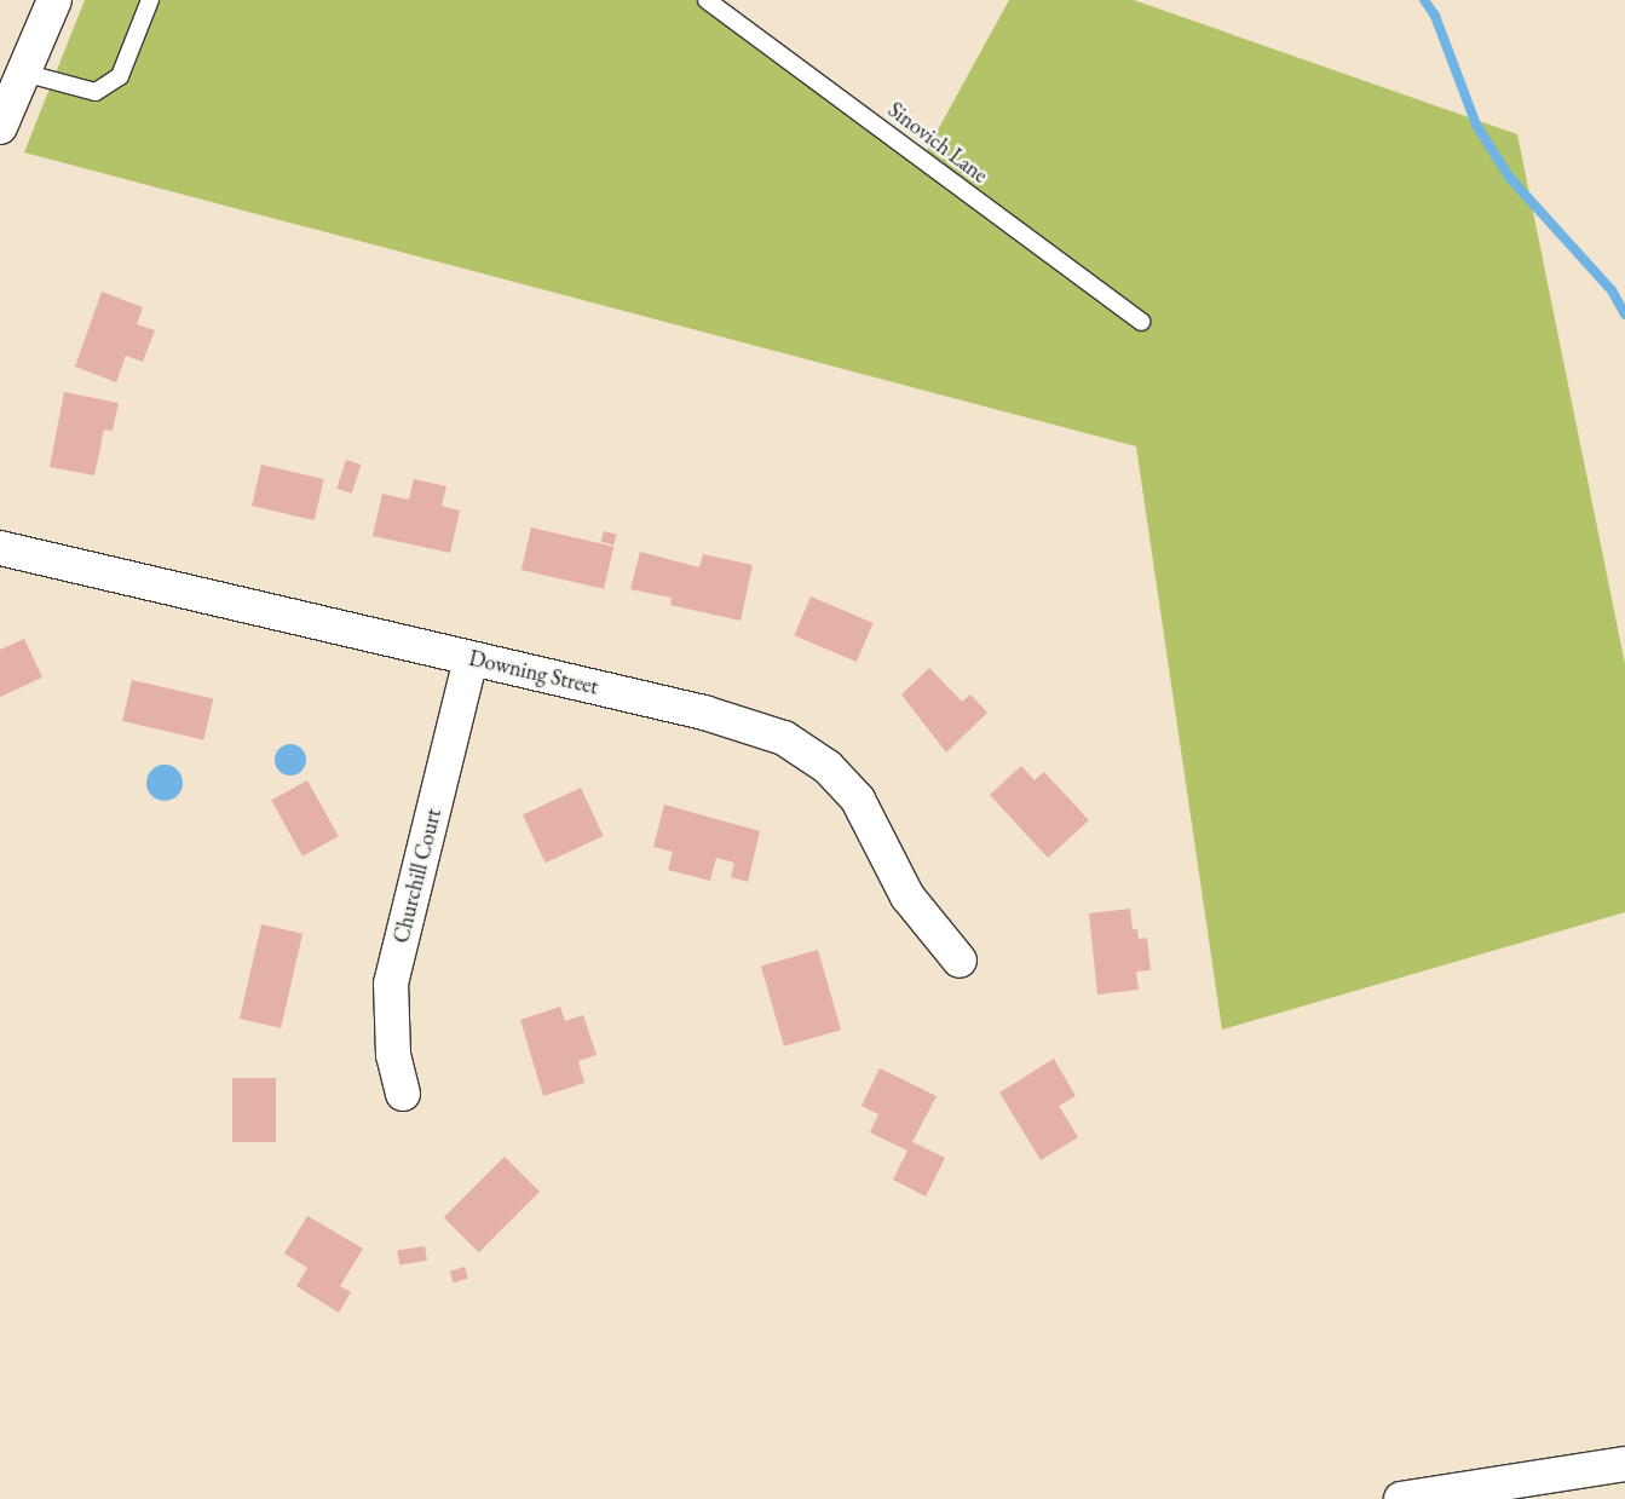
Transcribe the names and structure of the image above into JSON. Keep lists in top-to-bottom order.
{
  "streets": {
    "street": ["Downing Street", "Churchill Court"],
    "lane": ["Sinovich Lane"]
  },
  "crossings": [
    ["Downing Street", "Churchill Court"]
  ]
}
